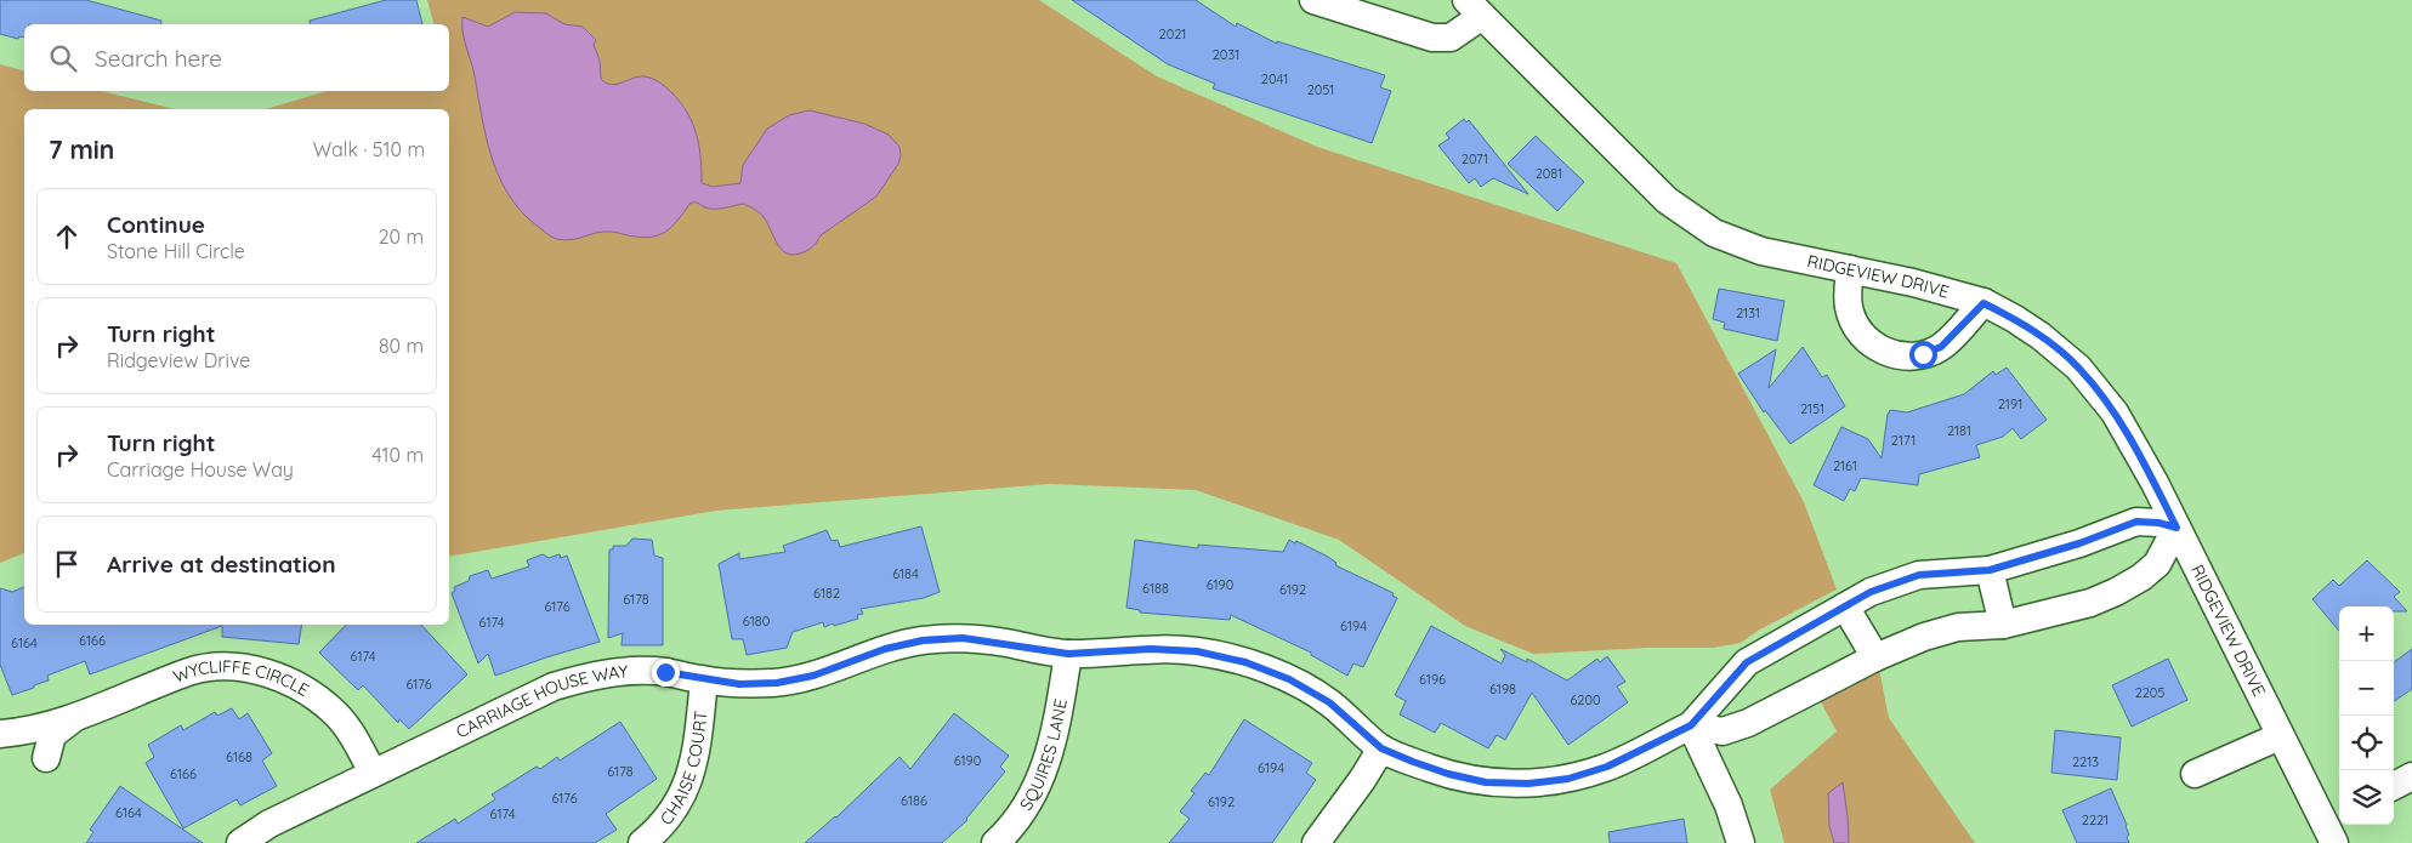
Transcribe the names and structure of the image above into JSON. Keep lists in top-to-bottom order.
{
  "streets": {
    "street": [
      "RIDGEVIEW DRIVE",
      "WYCLIFFE CIRCLE",
      "CARRIAGE HOUSE WAY",
      "SQUIRES LANE",
      "CHAISE COURT"
    ]
  },
  "crossings": [
    ["RIDGEVIEW DRIVE", "CARRIAGE HOUSE WAY"],
    ["WYCLIFFE CIRCLE", "CARRIAGE HOUSE WAY"],
    ["CARRIAGE HOUSE WAY", "SQUIRES LANE"],
    ["CARRIAGE HOUSE WAY", "CHAISE COURT"]
  ],
  "house_numbers": [
    "2021",
    "2031",
    "2041",
    "2051",
    "2071",
    "2081",
    "2131",
    "2191",
    "2151",
    "2181",
    "2171",
    "2161",
    "6184",
    "6190",
    "6188",
    "6192",
    "6182",
    "6178",
    "6176",
    "6180",
    "6174",
    "6194",
    "6166",
    "6164",
    "6174",
    "6196",
    "6176",
    "6198",
    "2205",
    "6200",
    "6168",
    "6190",
    "2213",
    "6194",
    "6178",
    "6166",
    "6176",
    "6186",
    "6192",
    "6164",
    "6174",
    "2221"
  ],
  "page": {
    "search": "Search here",
    "heading": ["7 min", "Walk · 510 m"],
    "list": [
      ["Continue", "Stone Hill Circle", "20 m"],
      ["Turn right", "Ridgeview Drive", "80 m"],
      ["Turn right", "Carriage House Way", "410 m"],
      "Arrive at destination"
    ],
    "map_buttons": ["+", "−"]
  }
}
